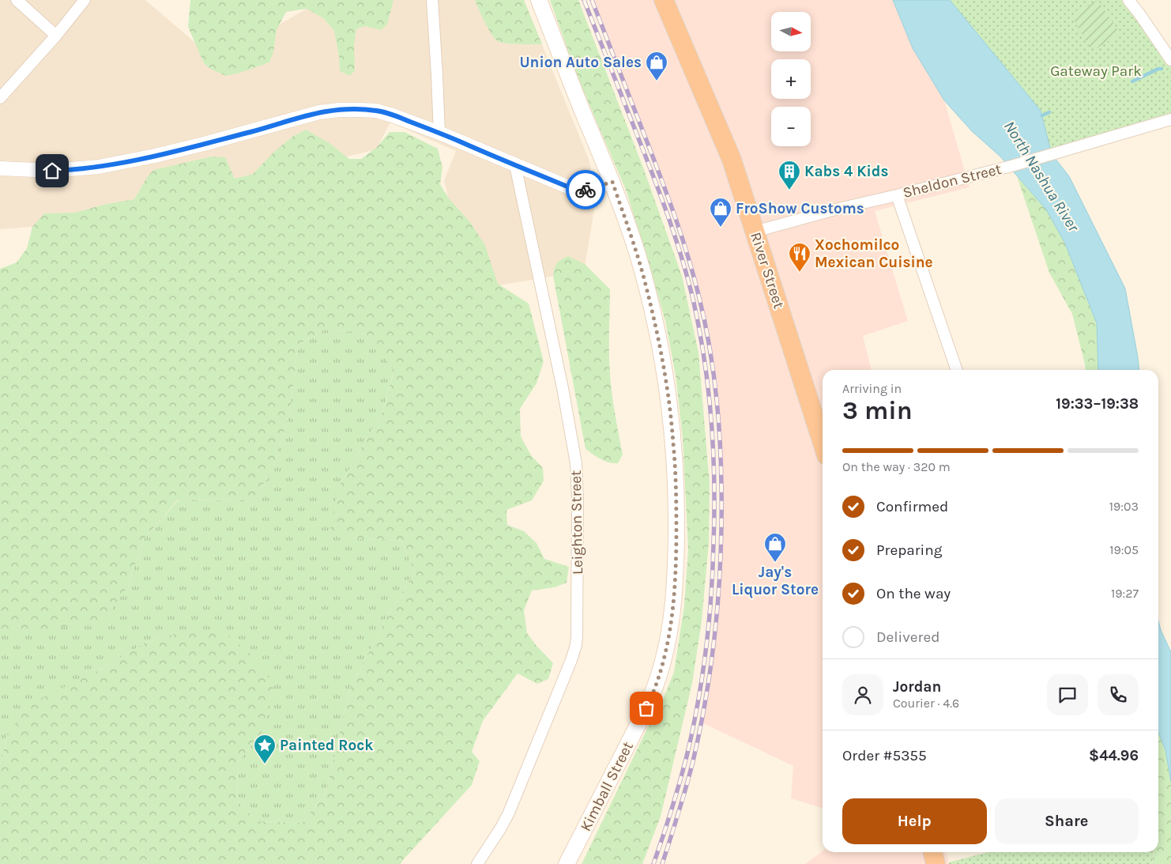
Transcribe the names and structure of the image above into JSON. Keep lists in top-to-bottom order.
{
  "streets": {
    "highway": ["River Street"],
    "main road": ["Kimball Street"],
    "street": ["Sheldon Street", "Leighton Street"]
  },
  "crossings": [
    ["Sheldon Street", "River Street"]
  ],
  "water": ["North Nashua River"],
  "parks": ["Gateway Park"],
  "places": {
    "shop": ["Union Auto Sales", "FroShow Customs", "Jay's Liquor Store"],
    "building": ["Kabs 4 Kids"],
    "restaurant": ["Xochomilco Mexican Cuisine"],
    "place": ["Painted Rock"]
  },
  "north": "right",
  "page": {
    "map_buttons": ["+", "−"],
    "heading": ["3 min", "Arriving in", "19:33–19:38"],
    "panel": [
      "Jordan",
      "Courier · 4.6",
      "Order #5355",
      "$44.96"
    ],
    "bar": "On the way · 320 m",
    "list": [
      ["Confirmed", "19:03"],
      ["Preparing", "19:05"],
      ["On the way", "19:27"],
      "Delivered"
    ],
    "buttons": ["Help", "Share"]
  }
}
